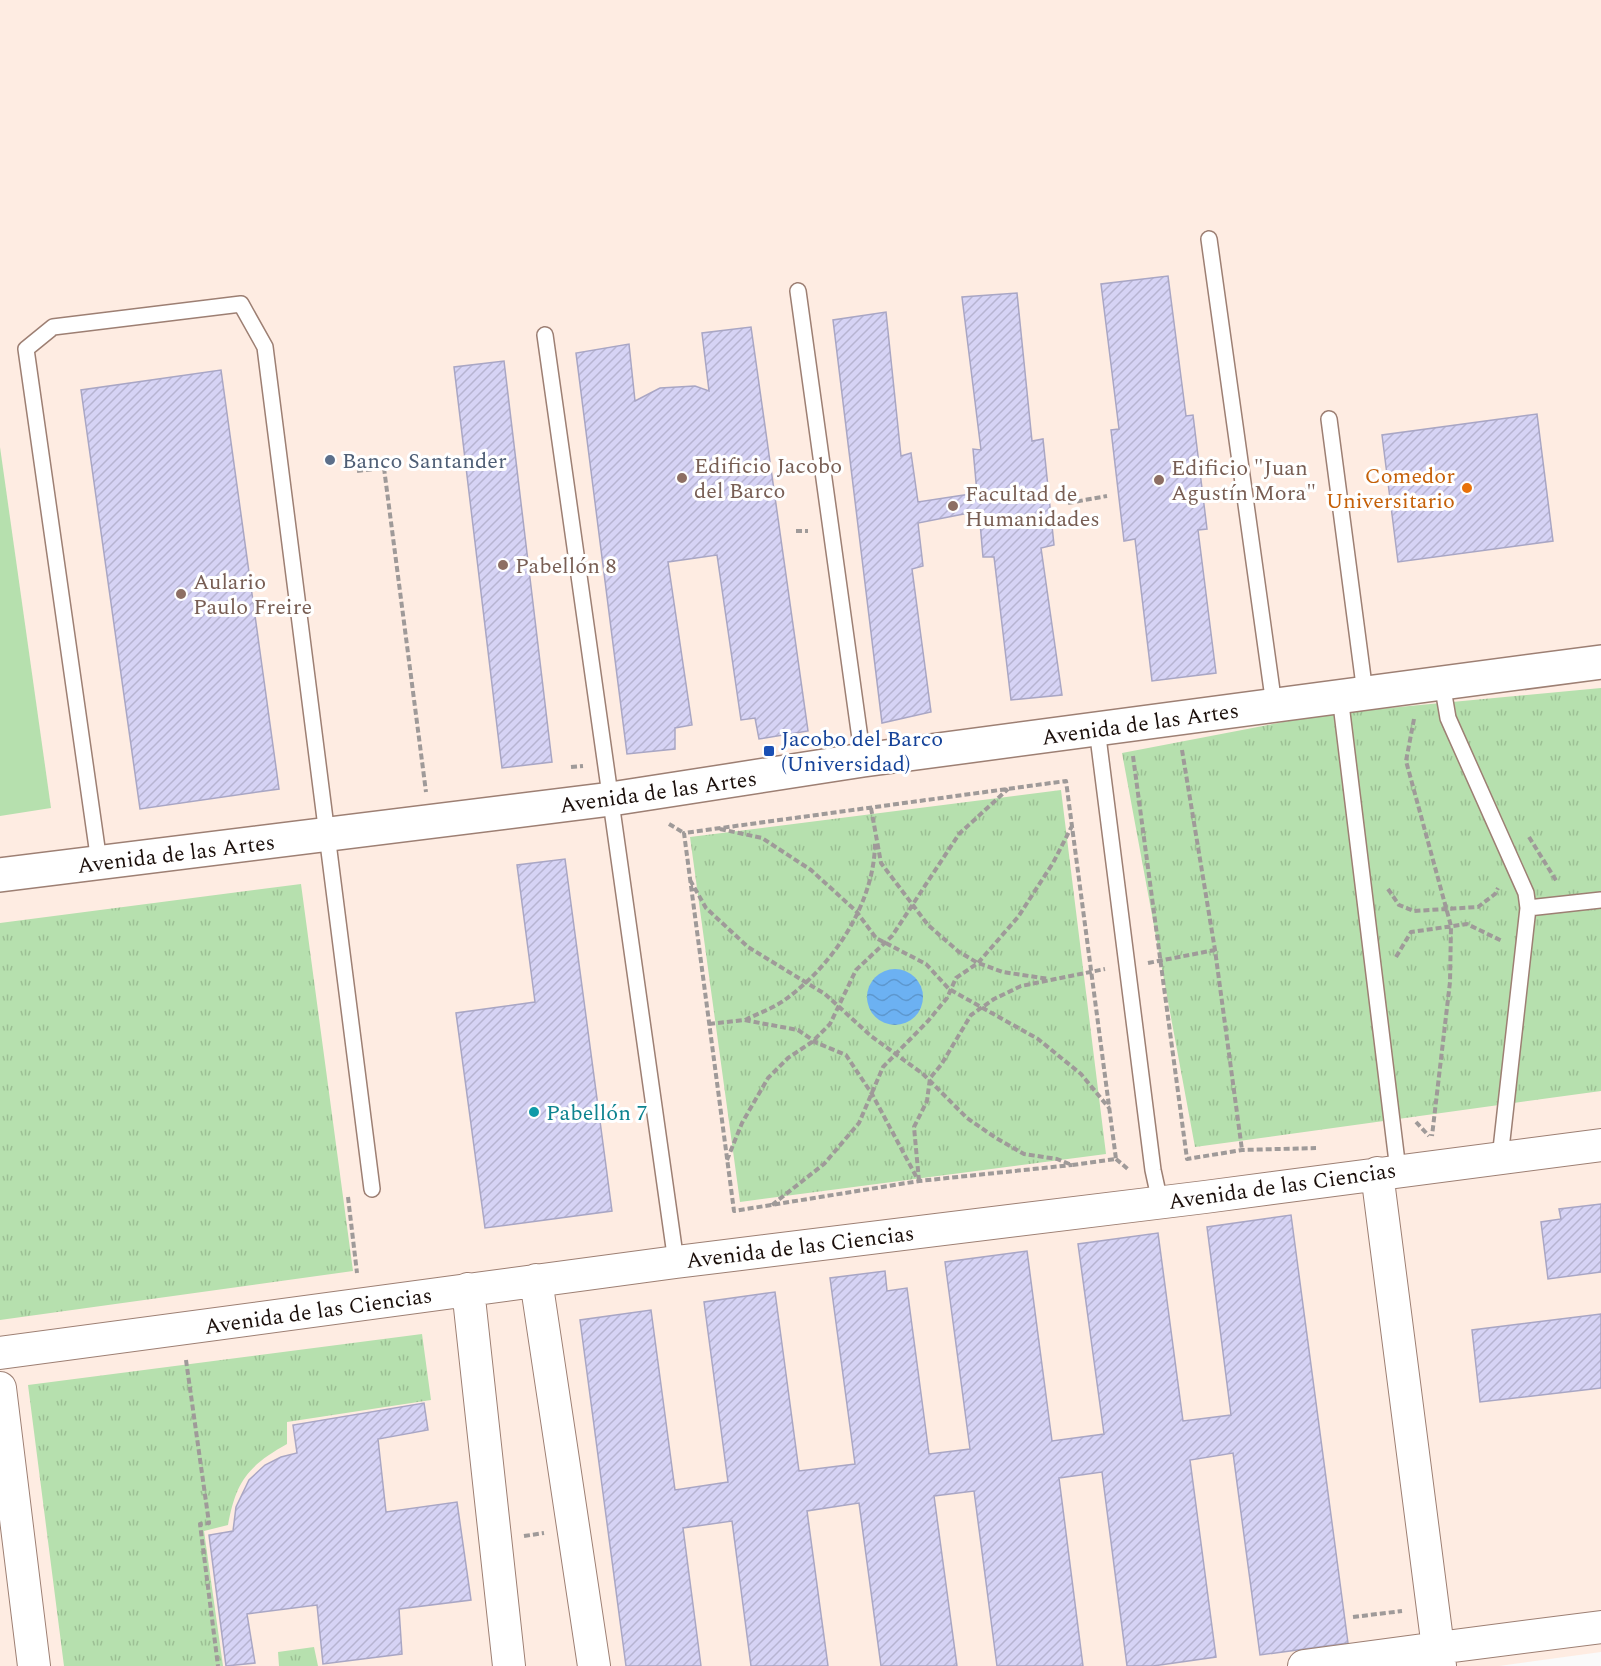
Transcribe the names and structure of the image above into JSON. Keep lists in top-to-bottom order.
{
  "streets": {
    "street": ["Avenida de las Artes", "Avenida de las Ciencias"]
  },
  "places": {
    "other": [
      "Banco Santander",
      "Edificio Jacobo del Barco",
      "Edificio \"Juan Agustín Mora\"",
      "Comedor Universitario",
      "Facultad de Humanidades",
      "Pabellón 8",
      "Aulario Paulo Freire",
      "Pabellón 7"
    ],
    "transit": ["Jacobo del Barco (Universidad)"]
  }
}
